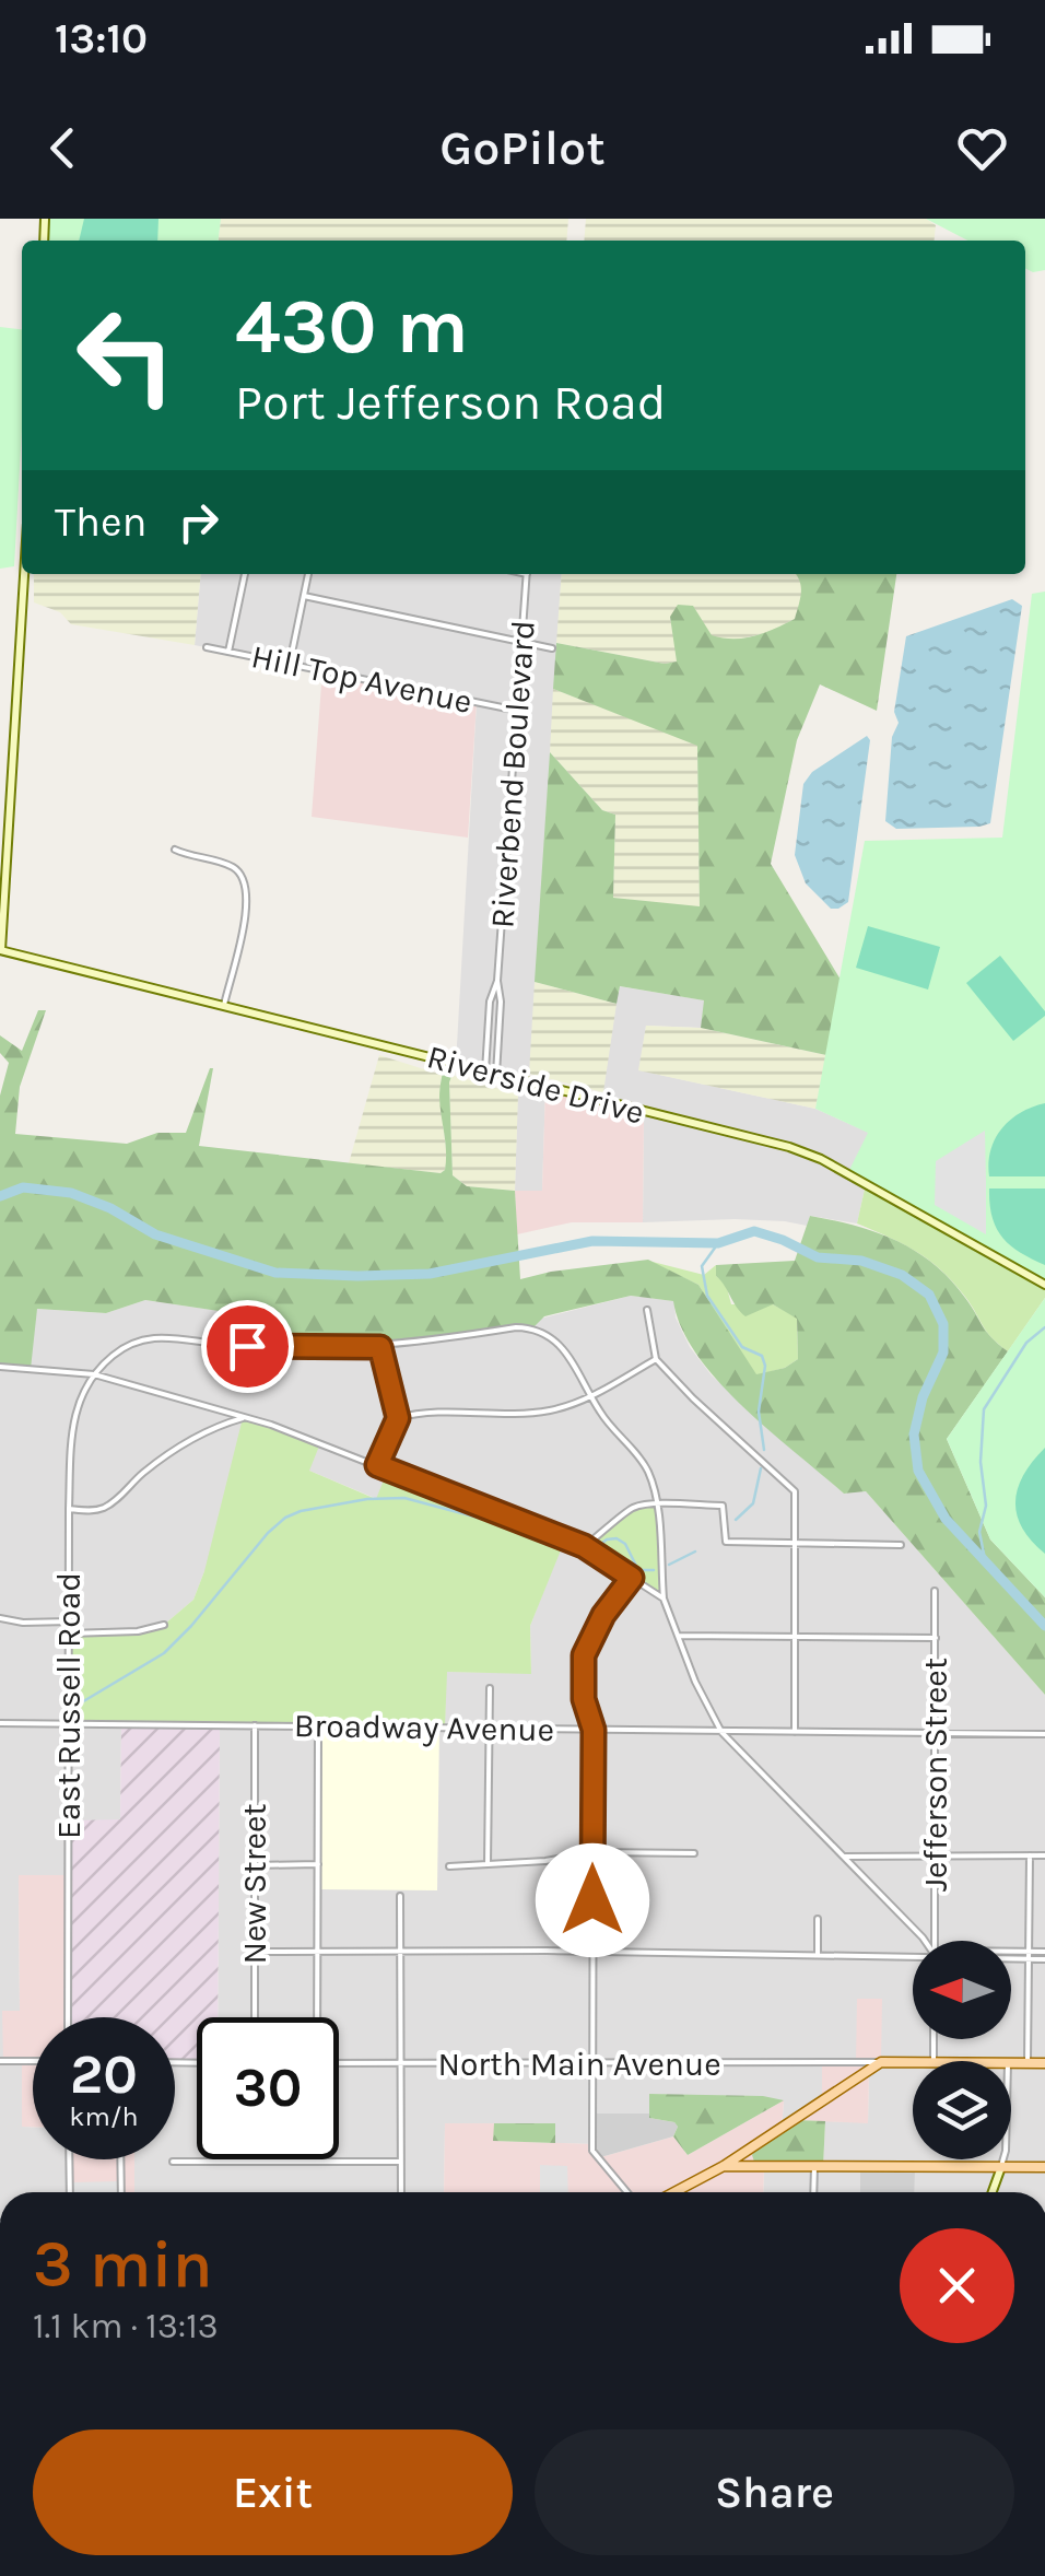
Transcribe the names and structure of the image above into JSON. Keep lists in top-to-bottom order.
{
  "streets": {
    "main road": ["Riverside Drive", "North Main Avenue"],
    "street": [
      "Hill Top Avenue",
      "Riverbend Boulevard",
      "East Russell Road",
      "Broadway Avenue",
      "Jefferson Street",
      "New Street"
    ]
  },
  "crossings": [
    ["Hill Top Avenue", "Riverbend Boulevard"],
    ["East Russell Road", "Broadway Avenue"],
    ["Broadway Avenue", "Jefferson Street"],
    ["Broadway Avenue", "New Street"]
  ],
  "north": "left",
  "page": {
    "status": "13:10",
    "header": "GoPilot",
    "turn": ["430 m", "Port Jefferson Road"],
    "then": "Then",
    "speed": "20 km/h",
    "limit": "30",
    "heading": ["3 min", "1.1 km · 13:13"],
    "buttons": ["Exit", "Share"]
  }
}
